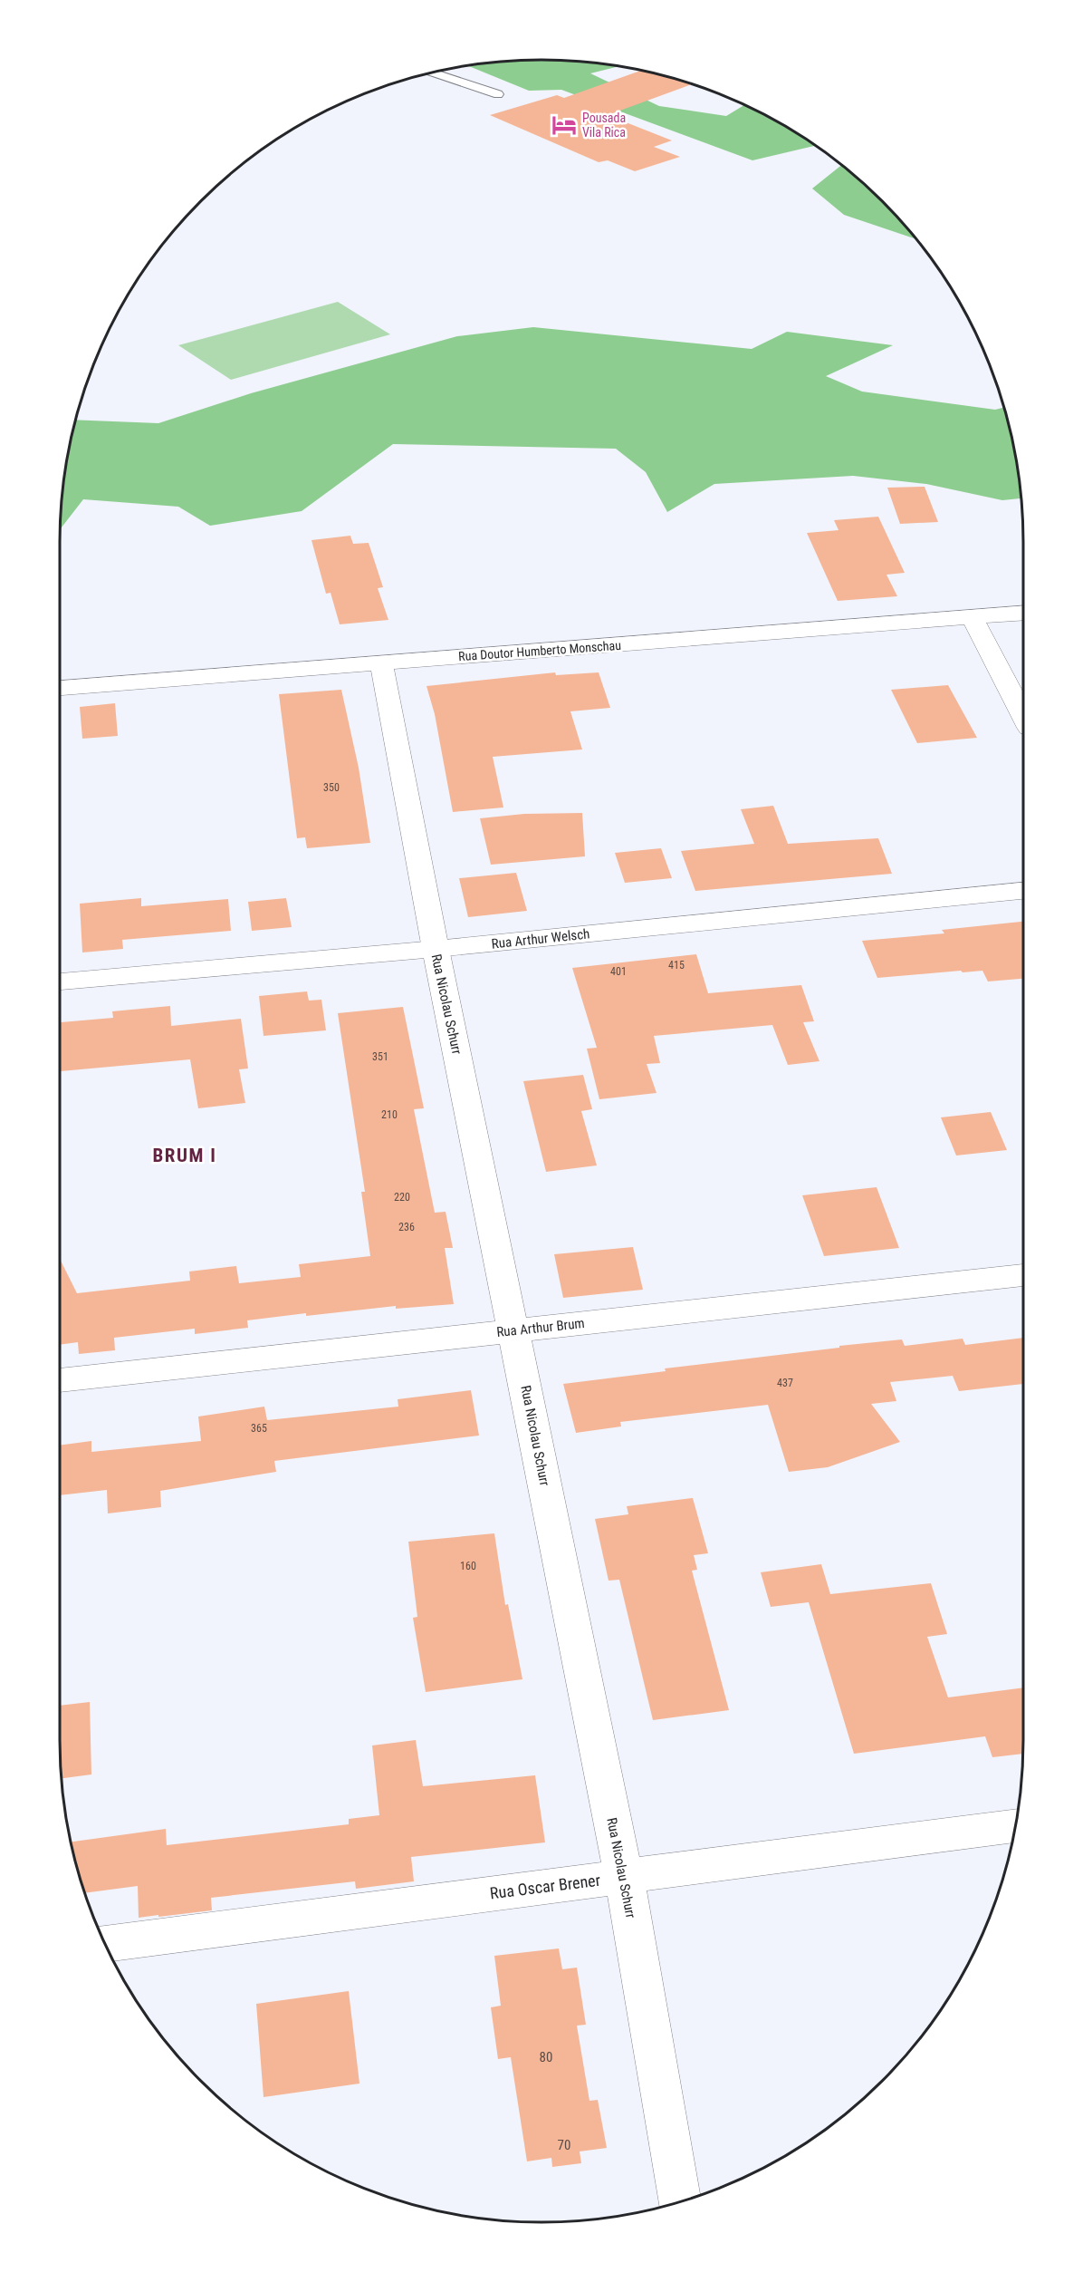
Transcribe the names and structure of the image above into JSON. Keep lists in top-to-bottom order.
{
  "streets": {
    "street": [
      "Rua Doutor Humberto Monschau",
      "Rua Arthur Welsch",
      "Rua Nicolau Schurr",
      "Rua Arthur Brum",
      "Rua Oscar Brener"
    ]
  },
  "crossings": [
    ["Rua Doutor Humberto Monschau", "Rua Nicolau Schurr"],
    ["Rua Arthur Welsch", "Rua Nicolau Schurr"],
    ["Rua Nicolau Schurr", "Rua Arthur Brum"],
    ["Rua Nicolau Schurr", "Rua Oscar Brener"]
  ],
  "districts": ["BRUM I"],
  "places": {
    "hotel": ["Pousada Vila Rica"]
  },
  "house_numbers": [
    "350",
    "415",
    "401",
    "351",
    "210",
    "220",
    "236",
    "437",
    "365",
    "160",
    "80",
    "70"
  ]
}
